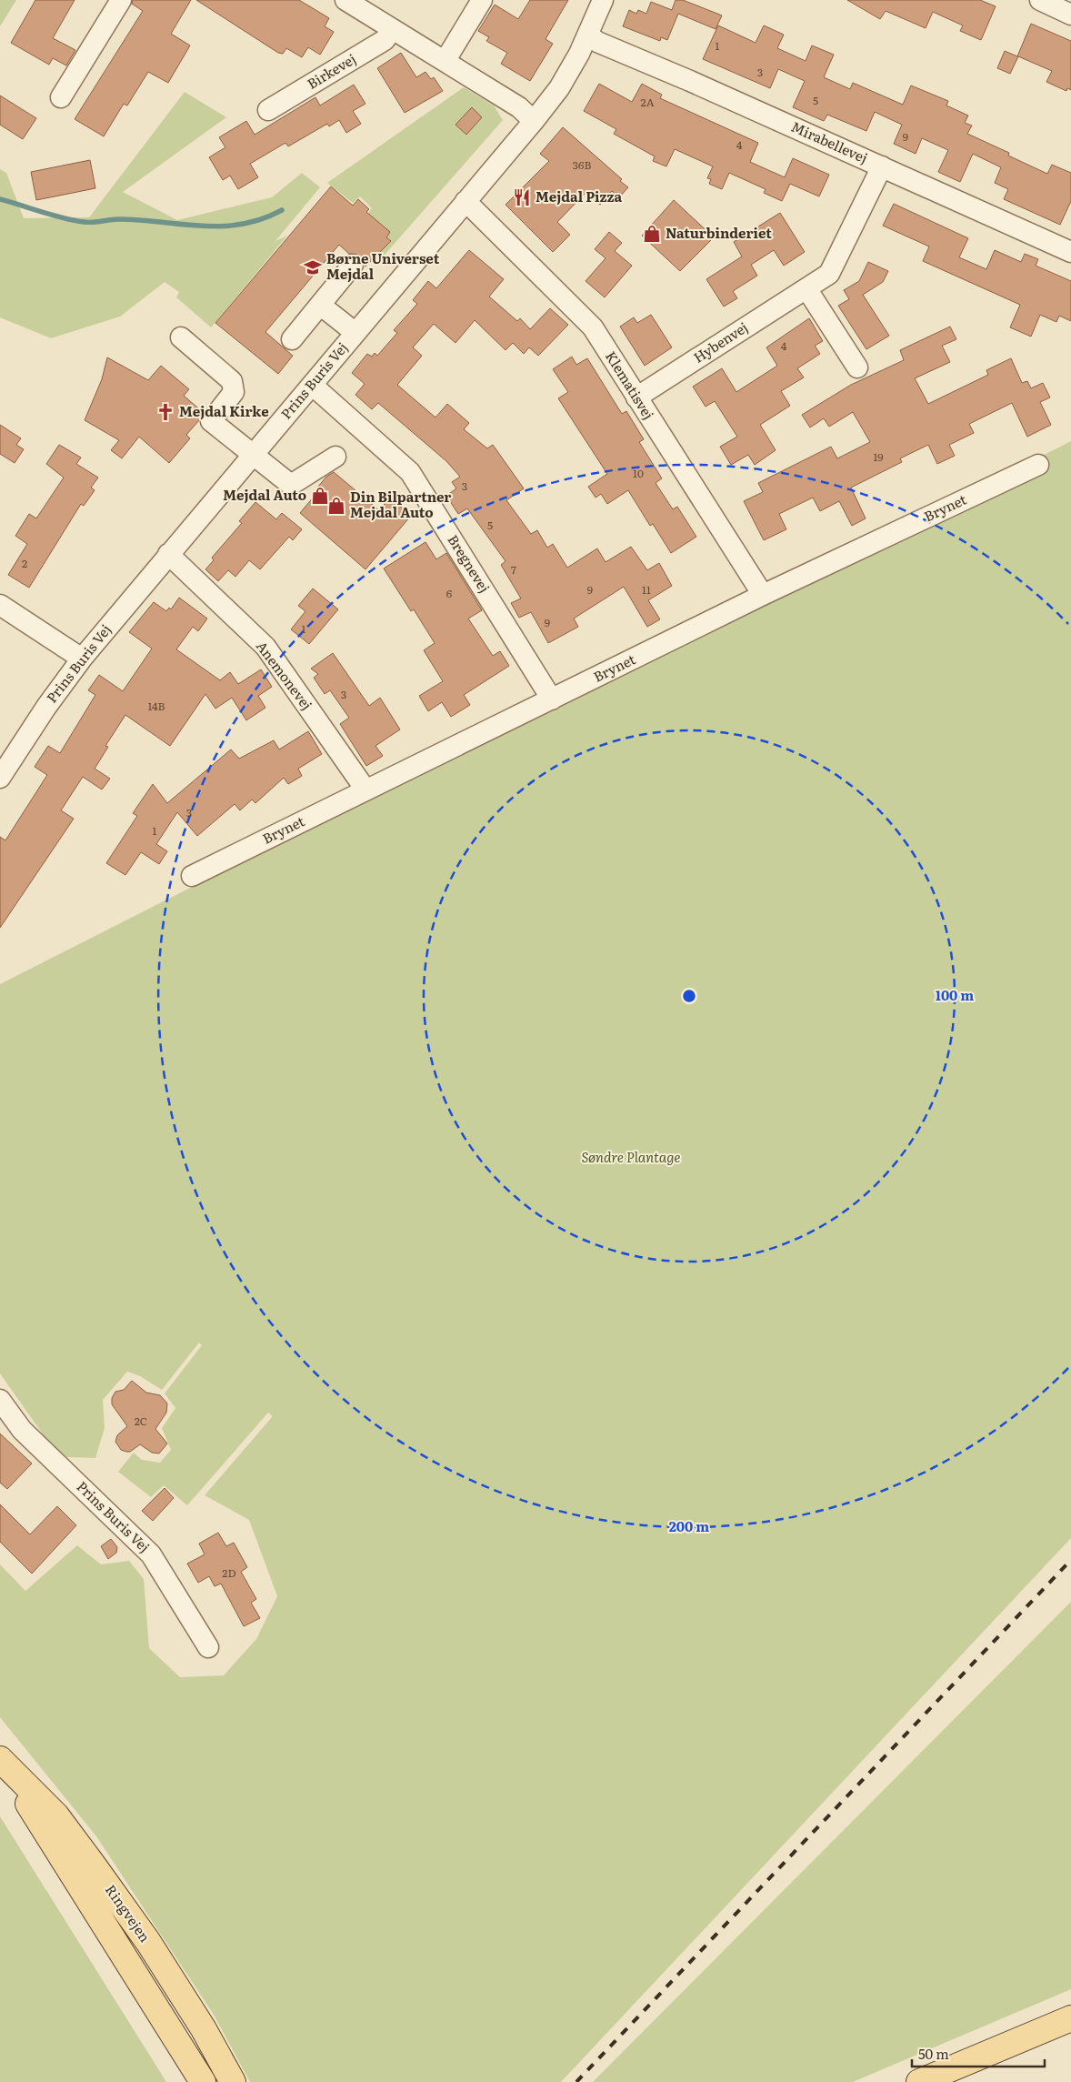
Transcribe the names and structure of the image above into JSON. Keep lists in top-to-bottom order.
{
  "streets": {
    "main road": ["Ringvejen"],
    "street": [
      "Birkevej",
      "Mirabellevej",
      "Hybenvej",
      "Prins Buris Vej",
      "Klematisvej",
      "Brynet",
      "Bregnevej",
      "Anemonevej"
    ]
  },
  "crossings": [
    ["Mirabellevej", "Hybenvej"],
    ["Mirabellevej", "Prins Buris Vej"],
    ["Hybenvej", "Klematisvej"],
    ["Prins Buris Vej", "Klematisvej"],
    ["Prins Buris Vej", "Bregnevej"],
    ["Prins Buris Vej", "Anemonevej"],
    ["Klematisvej", "Brynet"],
    ["Brynet", "Bregnevej"],
    ["Brynet", "Anemonevej"]
  ],
  "parks": ["Søndre Plantage"],
  "places": {
    "restaurant": ["Mejdal Pizza"],
    "shop": ["Naturbinderiet", "Mejdal Auto", "Din Bilpartner Mejdal Auto"],
    "school or university": ["Børne Universet Mejdal"],
    "church": ["Mejdal Kirke"]
  },
  "house_numbers": [
    "1",
    "3",
    "5",
    "2A",
    "9",
    "4",
    "36B",
    "4",
    "19",
    "10",
    "3",
    "5",
    "2",
    "7",
    "9",
    "11",
    "6",
    "9",
    "1",
    "3",
    "14B",
    "3",
    "1",
    "2C",
    "2D"
  ],
  "scale_bar": "50 m",
  "rings": ["100 m", "200 m"]
}
